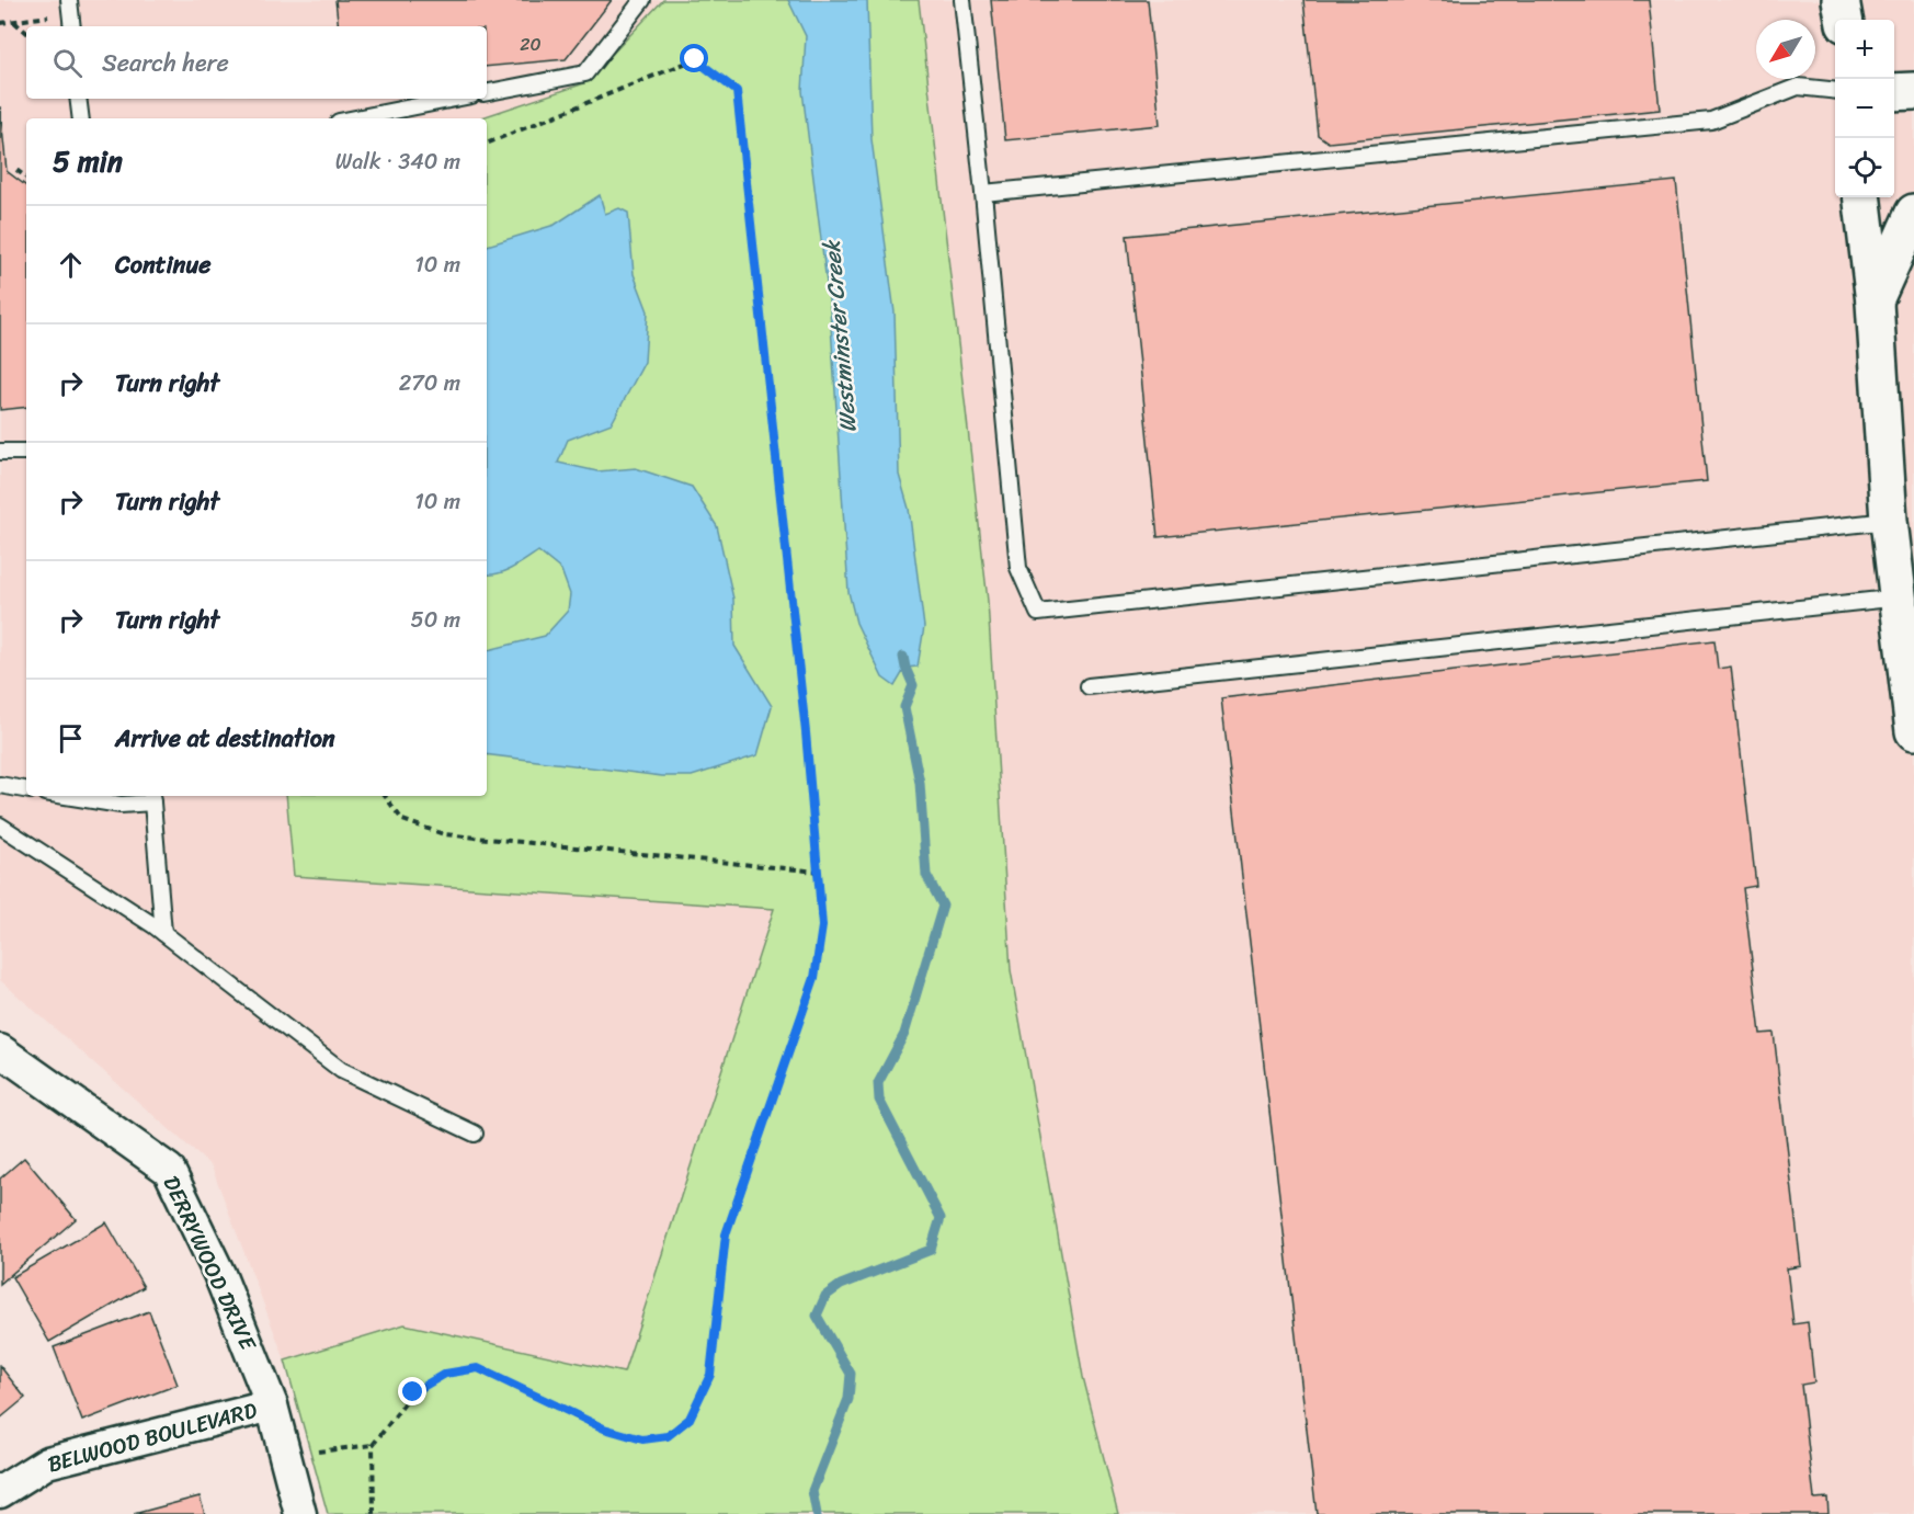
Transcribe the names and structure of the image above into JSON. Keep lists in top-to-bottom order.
{
  "streets": {
    "street": ["DERRYWOOD DRIVE", "BELWOOD BOULEVARD"]
  },
  "crossings": [
    ["DERRYWOOD DRIVE", "BELWOOD BOULEVARD"]
  ],
  "water": ["Westminster Creek"],
  "house_numbers": ["20"],
  "north": "bottom left",
  "page": {
    "map_buttons": ["+", "−"],
    "search": "Search here",
    "heading": ["5 min", "Walk · 340 m"],
    "list": [
      ["Continue", "10 m"],
      ["Turn right", "270 m"],
      ["Turn right", "10 m"],
      ["Turn right", "50 m"],
      "Arrive at destination"
    ]
  }
}
